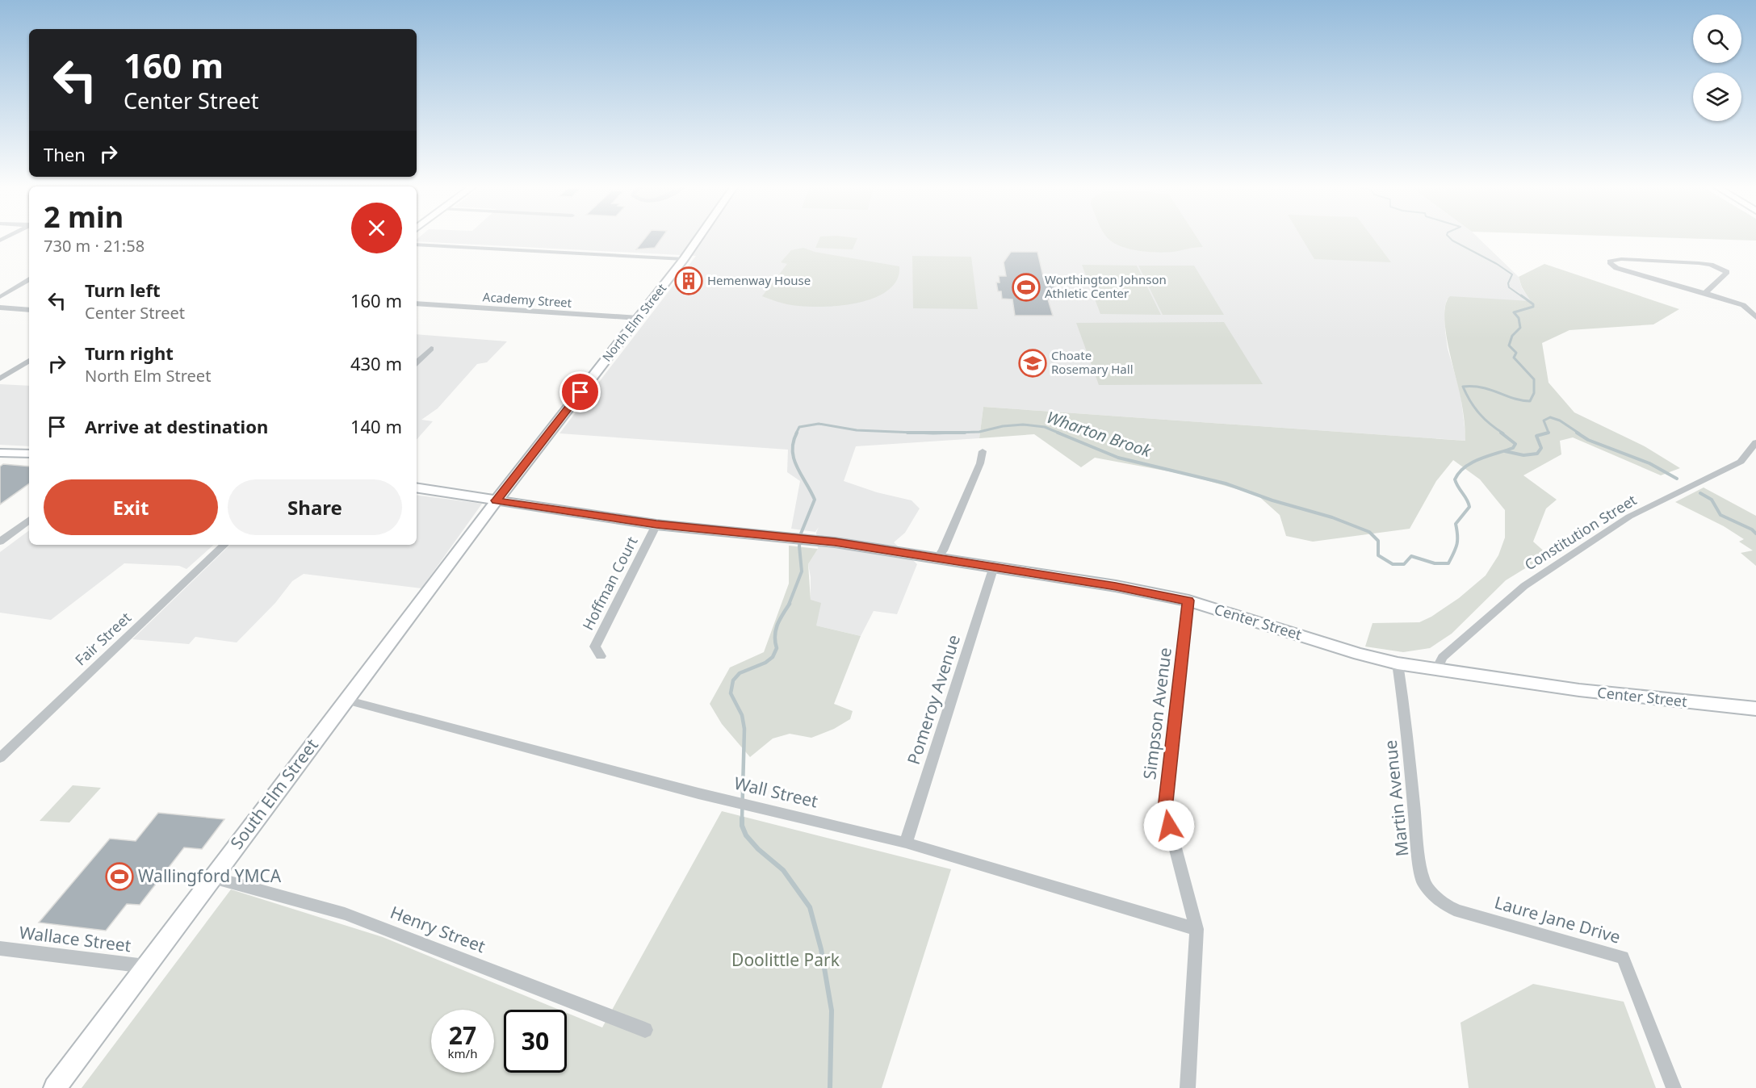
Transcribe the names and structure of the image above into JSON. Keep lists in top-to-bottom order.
{
  "streets": {
    "main road": ["North Elm Street", "Center Street", "South Elm Street"],
    "street": [
      "Academy Street",
      "Constitution Street",
      "Hoffman Court",
      "Fair Street",
      "Pomeroy Avenue",
      "Simpson Avenue",
      "Wall Street",
      "Martin Avenue",
      "Laure Jane Drive",
      "Henry Street",
      "Wallace Street"
    ]
  },
  "crossings": [
    ["Academy Street", "North Elm Street"],
    ["North Elm Street", "Center Street"],
    ["North Elm Street", "South Elm Street"],
    ["Constitution Street", "Center Street"],
    ["Hoffman Court", "Center Street"],
    ["Center Street", "Pomeroy Avenue"],
    ["Center Street", "Simpson Avenue"],
    ["Center Street", "South Elm Street"],
    ["Center Street", "Martin Avenue"],
    ["Pomeroy Avenue", "Wall Street"],
    ["Simpson Avenue", "Wall Street"],
    ["Wall Street", "South Elm Street"],
    ["South Elm Street", "Henry Street"],
    ["South Elm Street", "Wallace Street"],
    ["Martin Avenue", "Laure Jane Drive"]
  ],
  "water": ["Wharton Brook"],
  "parks": ["Doolittle Park"],
  "places": {
    "building": ["Hemenway House"],
    "sports": ["Worthington Johnson Athletic Center", "Wallingford YMCA"],
    "school or university": ["Choate Rosemary Hall"]
  },
  "page": {
    "turn": ["160 m", "Center Street"],
    "then": "Then",
    "heading": ["2 min", "730 m · 21:58"],
    "list": [
      {
        "name": "Turn left",
        "note": "Center Street",
        "value": "160 m"
      },
      {
        "name": "Turn right",
        "note": "North Elm Street",
        "value": "430 m"
      },
      {
        "name": "Arrive at destination",
        "value": "140 m"
      }
    ],
    "buttons": ["Exit", "Share"],
    "speed": "27 km/h",
    "limit": "30"
  }
}
